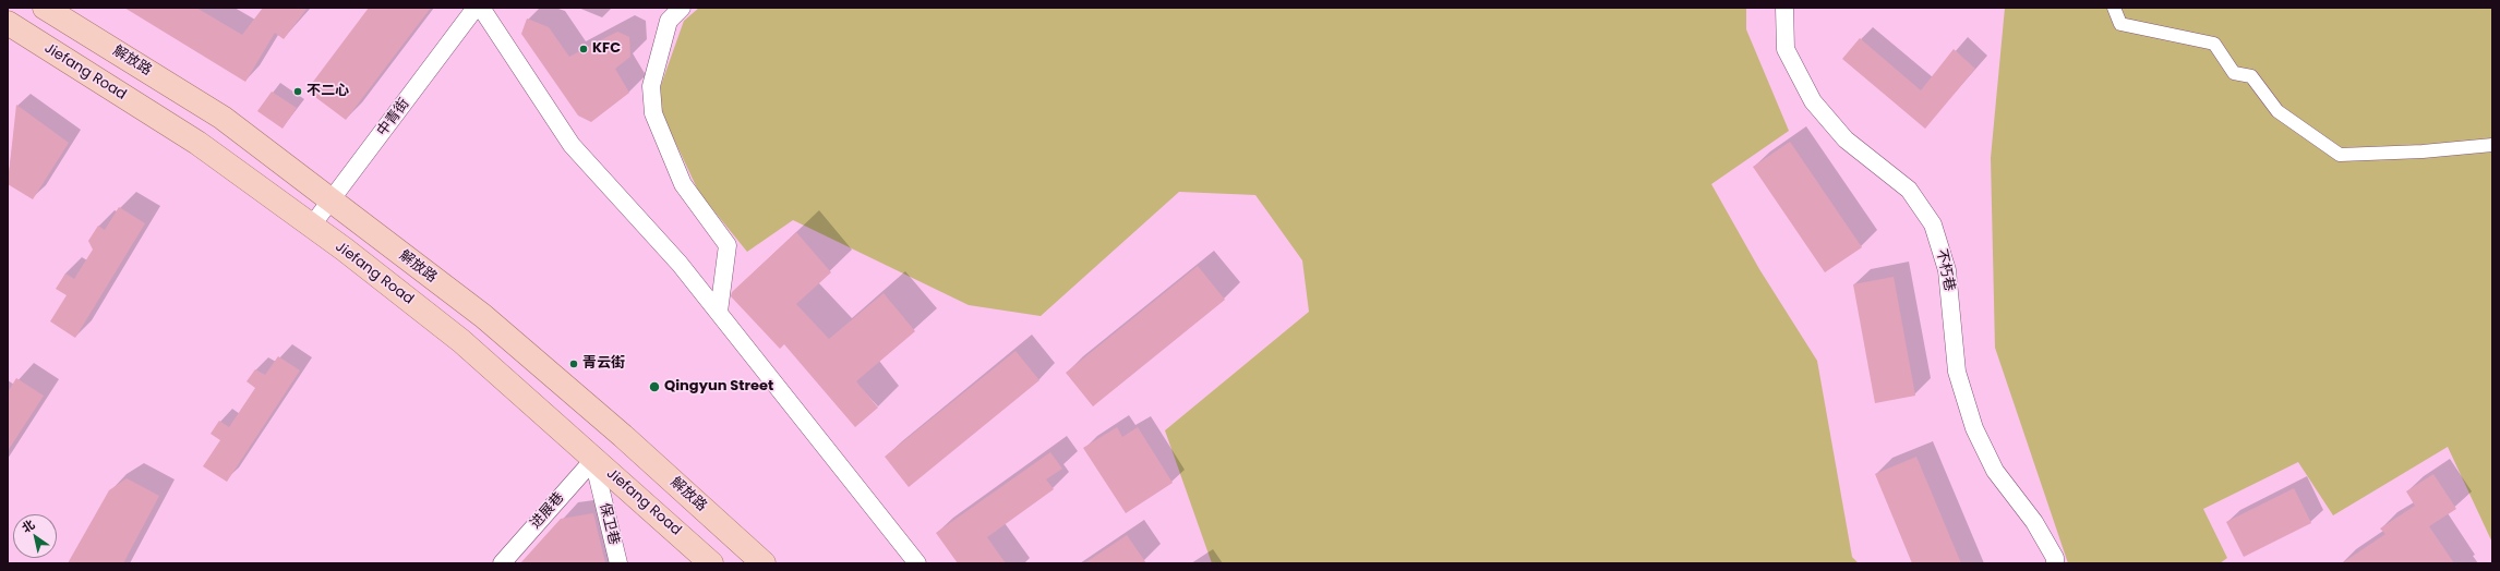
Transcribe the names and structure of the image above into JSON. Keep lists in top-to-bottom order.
{
  "streets": {
    "main road": ["解放路", "Jiefang Road"],
    "street": [
      "中青街",
      "不朽巷",
      "进展巷",
      "保卫巷"
    ]
  },
  "crossings": [
    ["解放路", "中青街"],
    ["Jiefang Road", "中青街"],
    ["Jiefang Road", "进展巷"],
    ["Jiefang Road", "保卫巷"],
    ["进展巷", "保卫巷"]
  ],
  "places": [
    "KFC",
    "不二心",
    "青云街",
    "Qingyun Street"
  ],
  "north": "top left"
}
